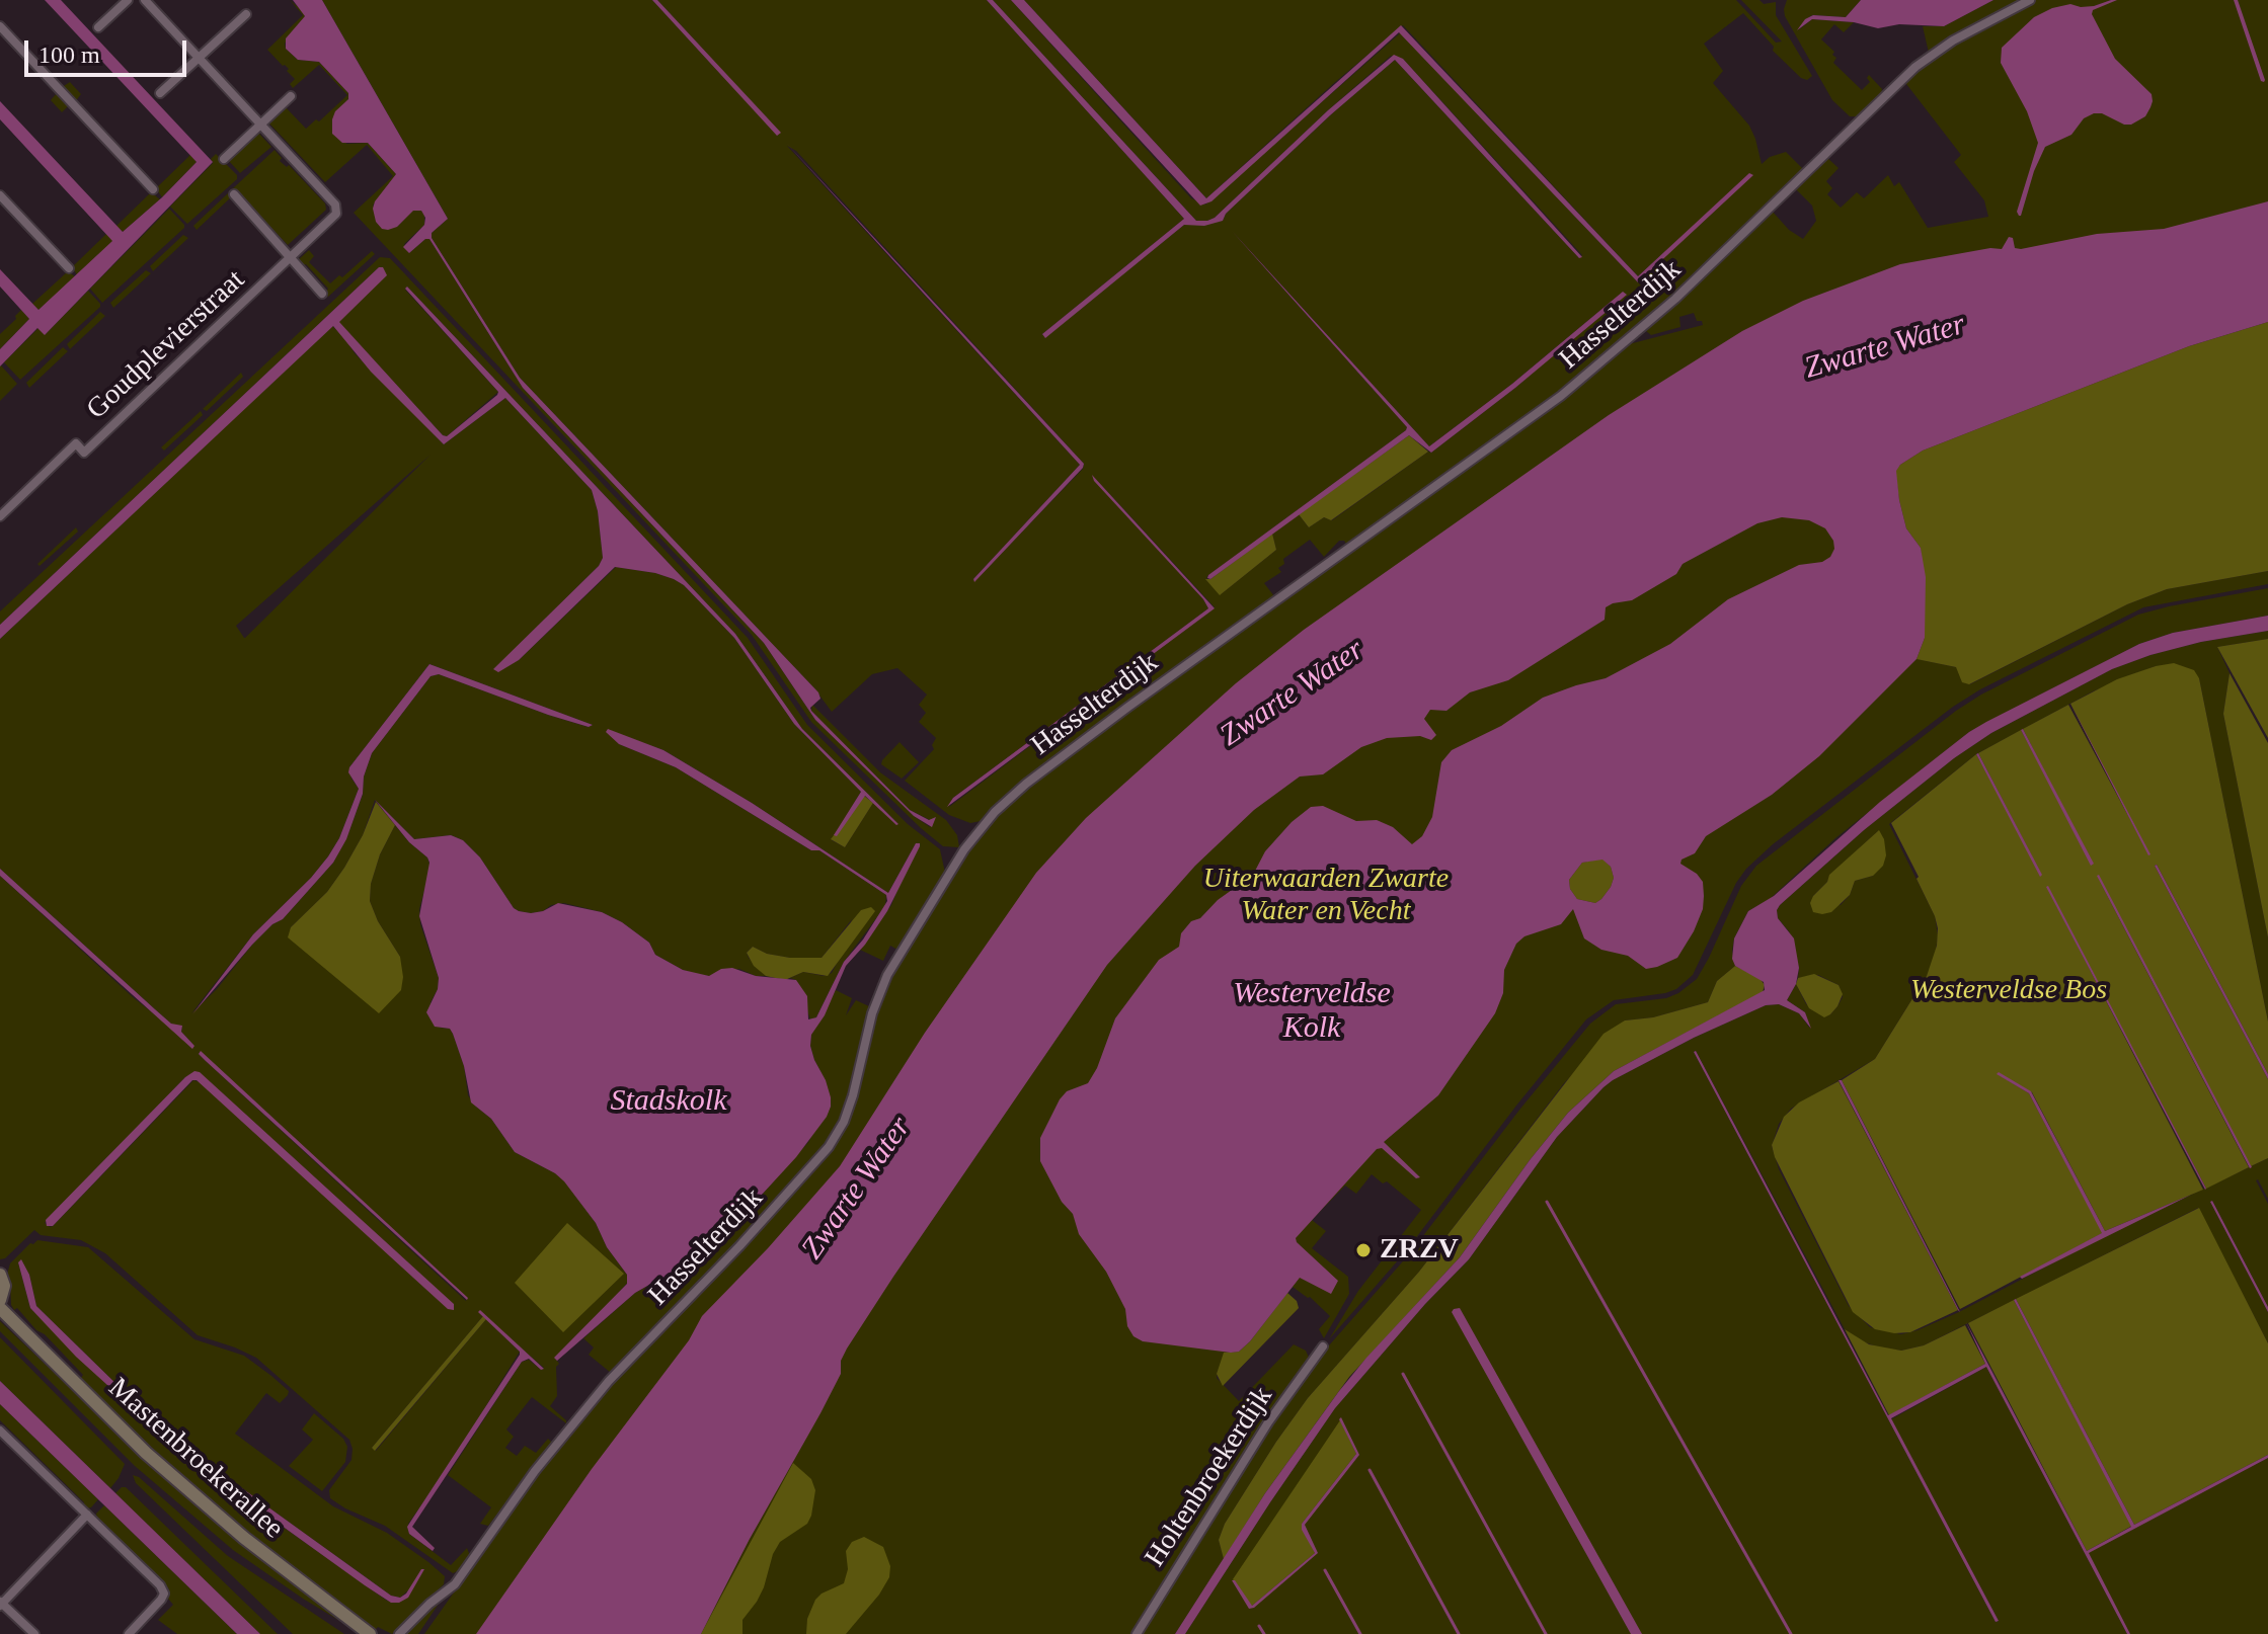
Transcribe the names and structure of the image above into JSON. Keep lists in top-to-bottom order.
{
  "streets": {
    "main road": ["Mastenbroekerallee"],
    "street": ["Hasselterdijk", "Goudplevierstraat", "Holtenbroekerdijk"]
  },
  "water": ["Zwarte Water", "Westerveldse Kolk", "Stadskolk"],
  "parks": ["Uiterwaarden Zwarte Water en Vecht", "Westerveldse Bos"],
  "places": ["ZRZV"],
  "scale_bar": "100 m"
}
